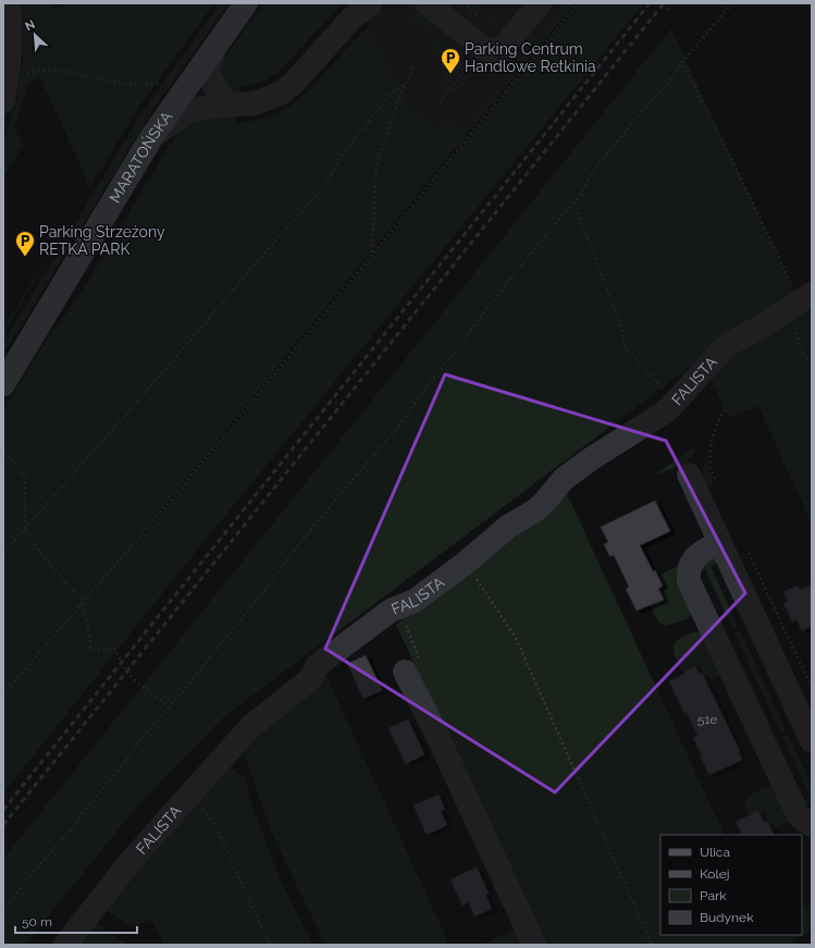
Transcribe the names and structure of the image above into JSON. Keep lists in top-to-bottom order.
{
  "streets": {
    "main road": ["MARATOŃSKA"],
    "street": ["FALISTA"]
  },
  "places": {
    "parking": ["Parking Centrum Handlowe Retkinia", "Parking Strzeżony RETKA PARK"]
  },
  "house_numbers": ["51e"],
  "legend": [
    "Ulica",
    "Kolej",
    "Park",
    "Budynek"
  ],
  "scale_bar": "50 m",
  "north": "top left"
}
